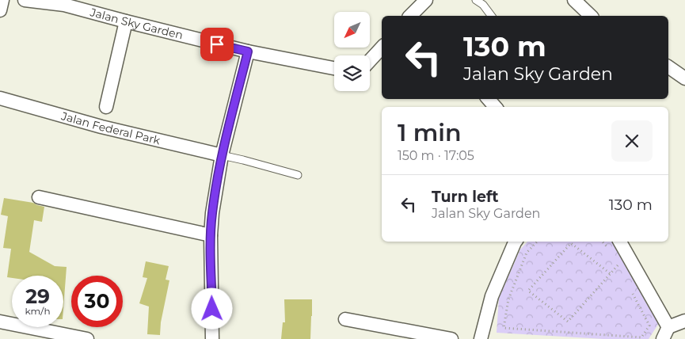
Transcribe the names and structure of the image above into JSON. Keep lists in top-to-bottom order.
{
  "streets": {
    "street": ["Jalan Sky Garden", "Jalan Federal Park"]
  },
  "north": "bottom left",
  "page": {
    "turn": ["130 m", "Jalan Sky Garden"],
    "heading": ["1 min", "150 m · 17:05"],
    "list": [
      {
        "name": "Turn left",
        "note": "Jalan Sky Garden",
        "value": "130 m"
      }
    ],
    "speed": "29 km/h",
    "limit": "30"
  }
}
